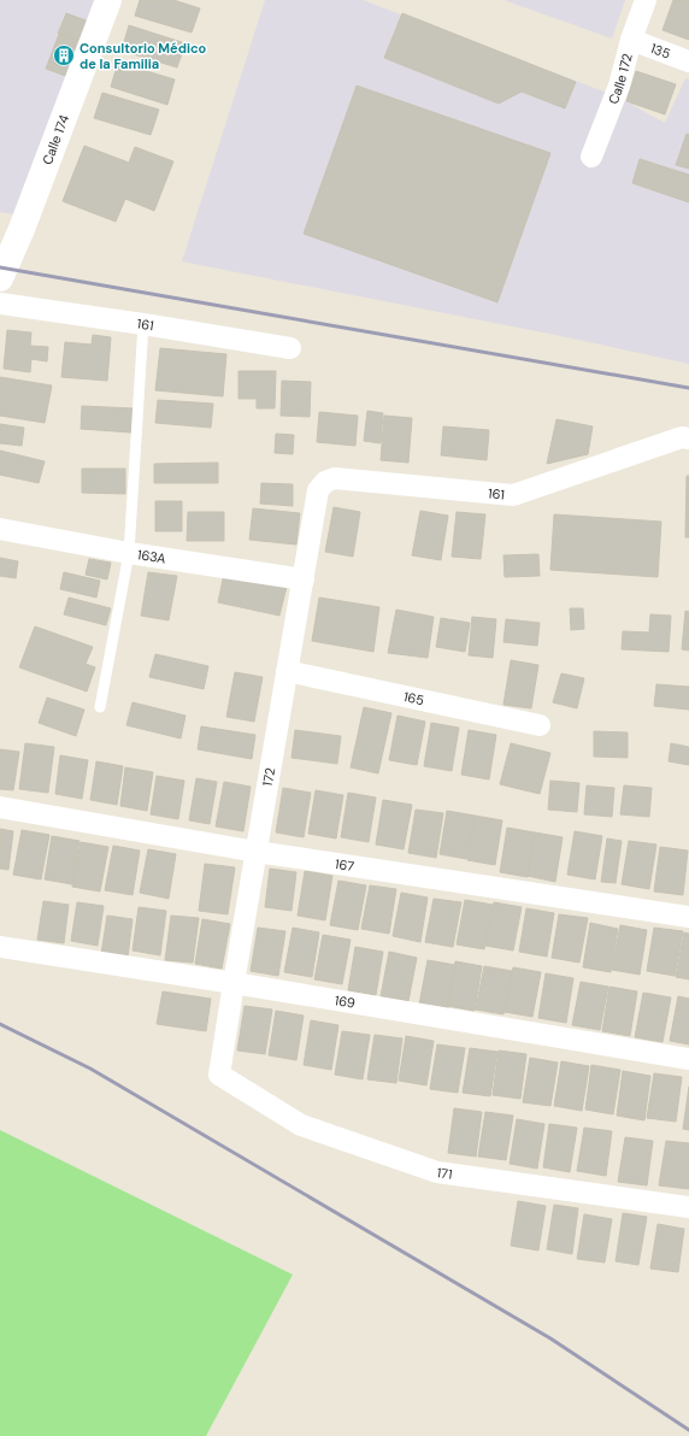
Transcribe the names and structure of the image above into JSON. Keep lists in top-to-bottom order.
{
  "streets": {
    "street": [
      "135",
      "Calle 172",
      "Calle 174",
      "161",
      "163A",
      "165",
      "172",
      "167",
      "169",
      "171"
    ]
  },
  "crossings": [
    ["135", "Calle 172"],
    ["161", "172"],
    ["163A", "172"],
    ["165", "172"],
    ["172", "167"],
    ["172", "169"],
    ["172", "171"]
  ],
  "places": {
    "building": ["Consultorio Médico de la Familia"]
  }
}
